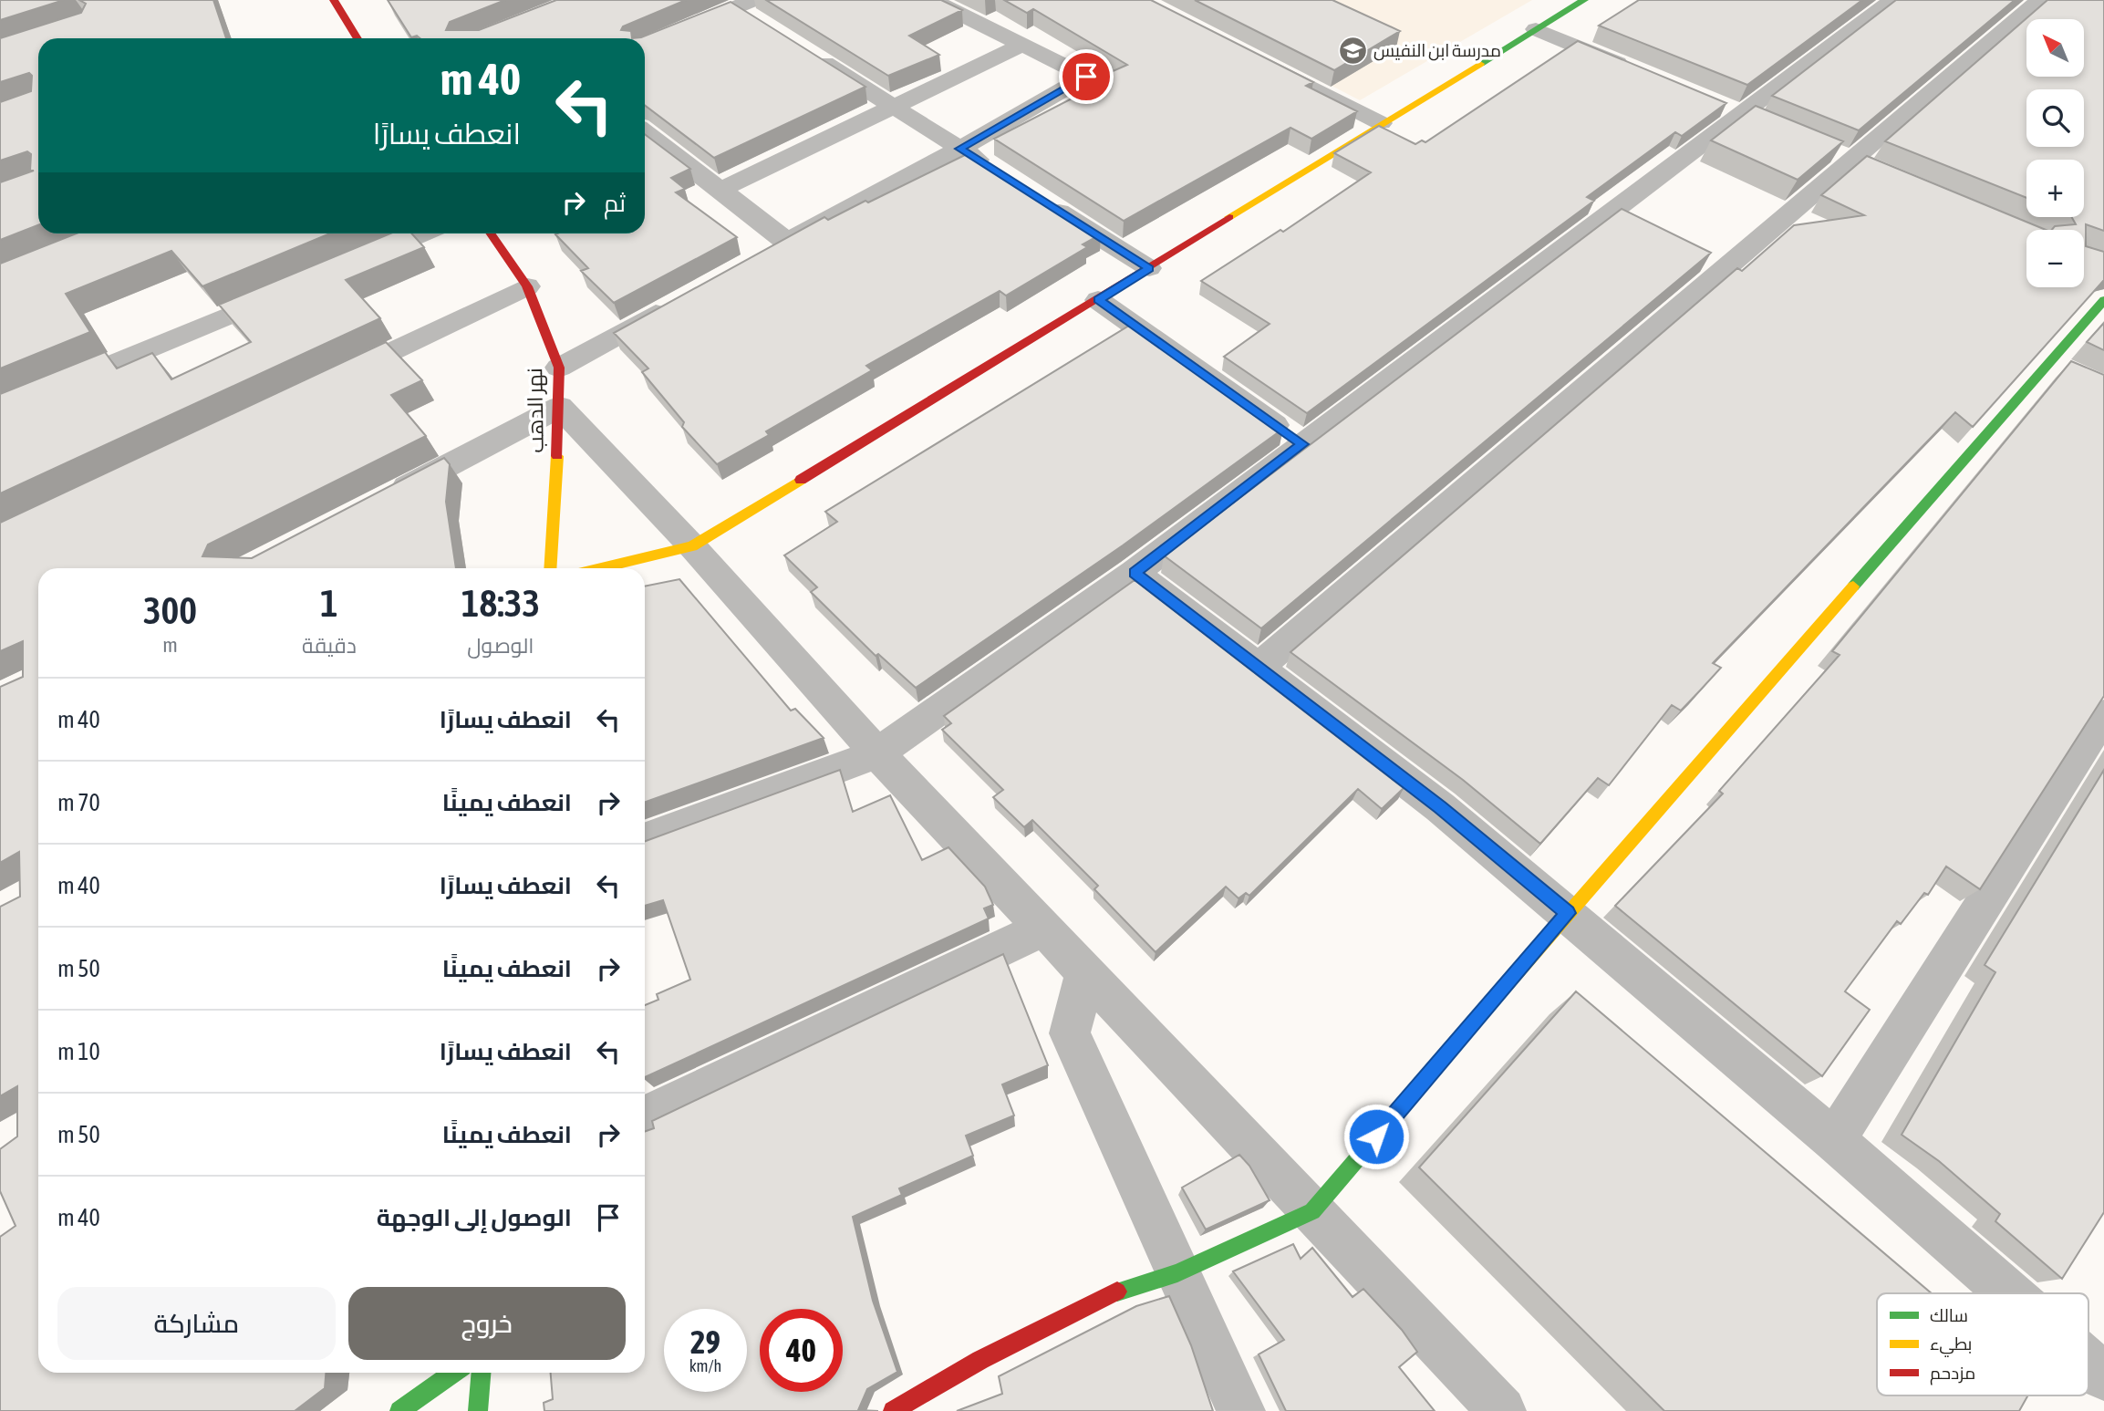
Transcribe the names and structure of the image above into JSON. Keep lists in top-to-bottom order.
{
  "streets": {
    "street": ["نهر الدهب"]
  },
  "places": {
    "school or university": ["مدرسة ابن النفيس"]
  },
  "legend": ["سالك", "بطيء", "مزدحم"],
  "north": "top left",
  "page": {
    "map_buttons": ["+", "−"],
    "turn": ["40 m", "انعطف يسارًا"],
    "then": "ثم",
    "eta": [
      "18:33",
      "الوصول",
      "1",
      "دقيقة",
      "300",
      "m"
    ],
    "list": [
      {
        "name": "انعطف يسارًا",
        "value": "40 m"
      },
      {
        "name": "انعطف يمينًا",
        "value": "70 m"
      },
      {
        "name": "انعطف يسارًا",
        "value": "40 m"
      },
      {
        "name": "انعطف يمينًا",
        "value": "50 m"
      },
      {
        "name": "انعطف يسارًا",
        "value": "10 m"
      },
      {
        "name": "انعطف يمينًا",
        "value": "50 m"
      },
      {
        "name": "الوصول إلى الوجهة",
        "value": "40 m"
      }
    ],
    "buttons": ["خروج", "مشاركة"],
    "speed": "29 km/h",
    "limit": "40"
  }
}
